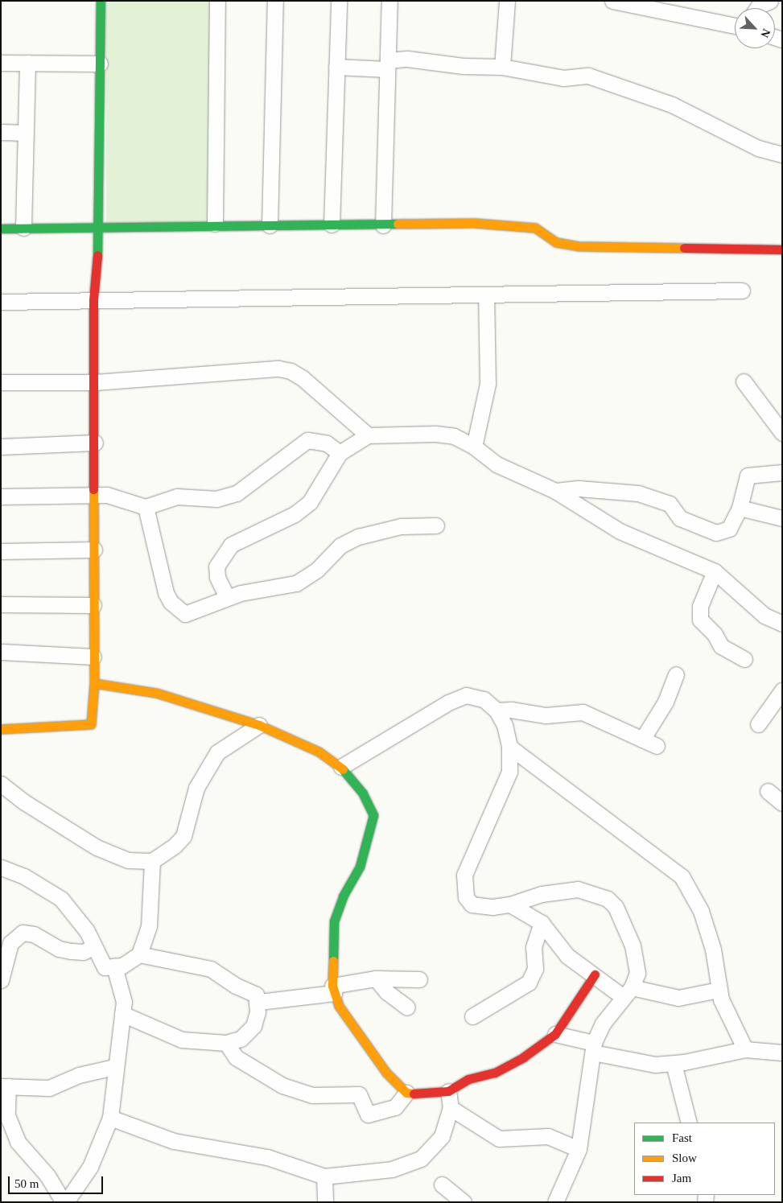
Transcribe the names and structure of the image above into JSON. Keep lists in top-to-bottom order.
{
  "legend": ["Fast", "Slow", "Jam"],
  "scale_bar": "50 m",
  "north": "bottom right"
}
